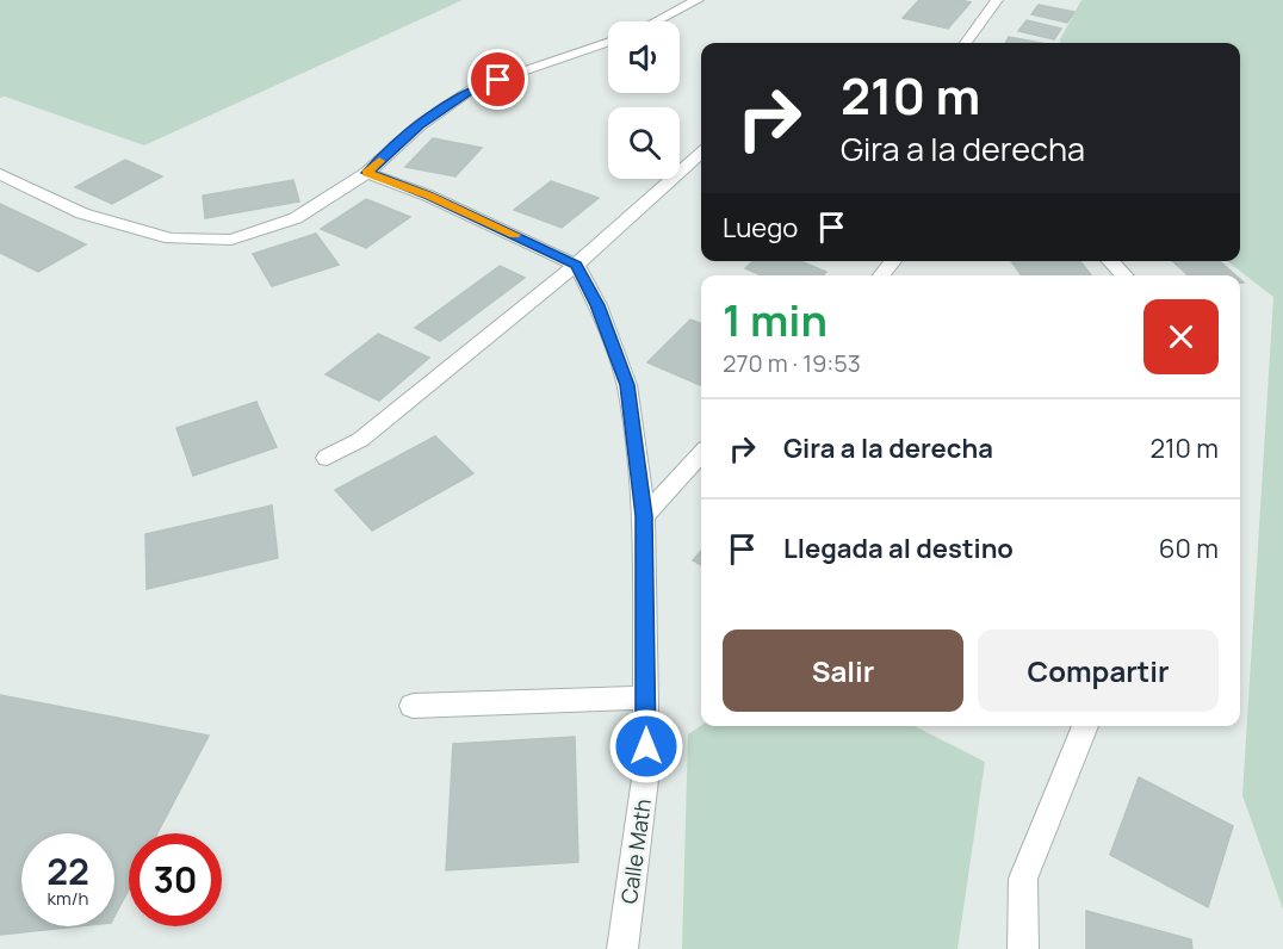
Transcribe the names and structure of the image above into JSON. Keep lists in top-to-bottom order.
{
  "streets": {
    "street": ["Calle Math"]
  },
  "page": {
    "turn": ["210 m", "Gira a la derecha"],
    "then": "Luego",
    "heading": ["1 min", "270 m · 19:53"],
    "list": [
      {
        "name": "Gira a la derecha",
        "value": "210 m"
      },
      {
        "name": "Llegada al destino",
        "value": "60 m"
      }
    ],
    "buttons": ["Salir", "Compartir"],
    "speed": "22 km/h",
    "limit": "30"
  }
}
